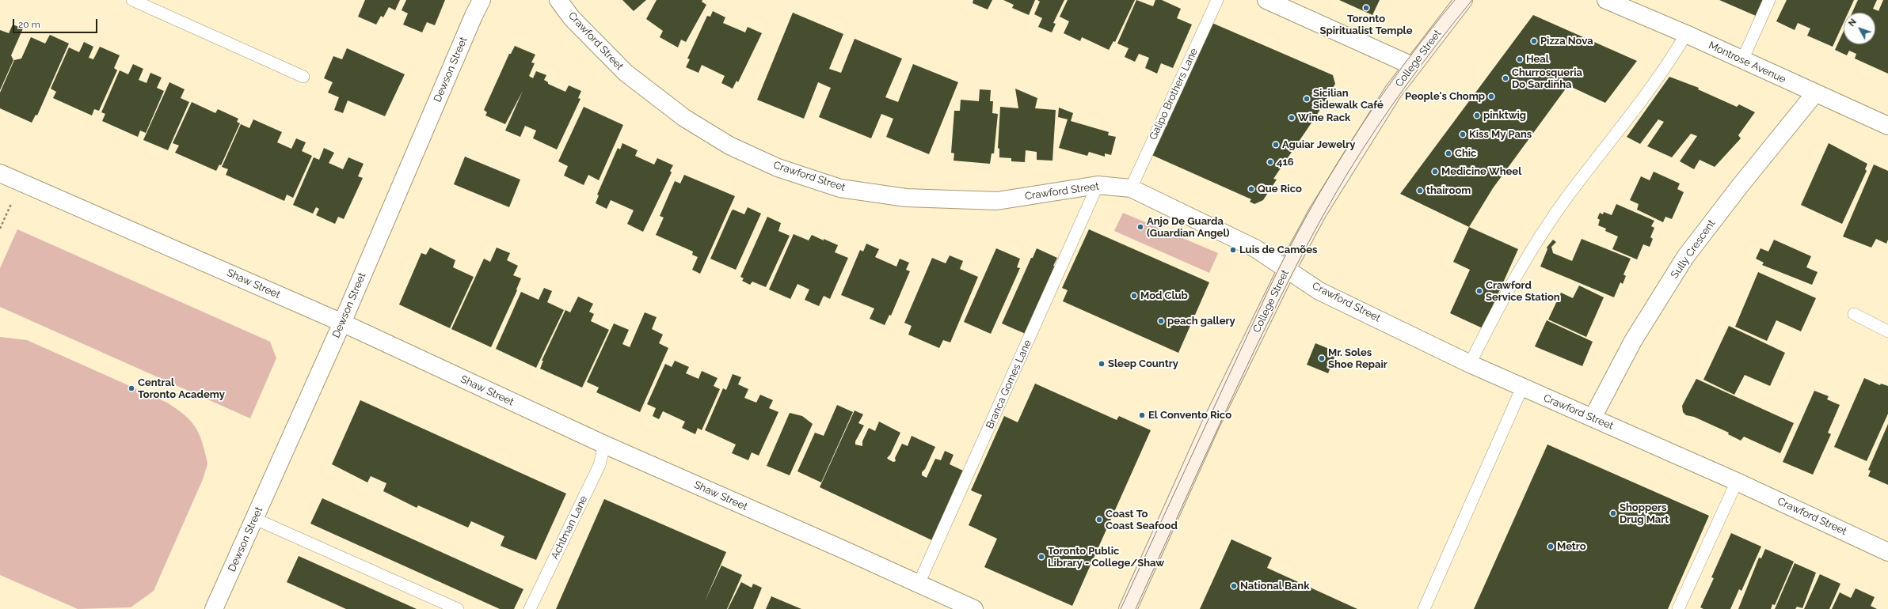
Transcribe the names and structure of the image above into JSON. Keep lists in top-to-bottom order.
{
  "streets": {
    "main road": ["College Street"],
    "street": [
      "Crawford Street",
      "Montrose Avenue",
      "Dewson Street",
      "Sully Crescent",
      "Shaw Street"
    ],
    "lane": ["Galipo Brothers Lane", "Branca Gomes Lane", "Achtman Lane"]
  },
  "crossings": [
    ["Crawford Street", "College Street"],
    ["Crawford Street", "Galipo Brothers Lane"],
    ["Crawford Street", "Sully Crescent"],
    ["Crawford Street", "Branca Gomes Lane"],
    ["Montrose Avenue", "Sully Crescent"],
    ["Dewson Street", "Shaw Street"],
    ["Shaw Street", "Branca Gomes Lane"],
    ["Shaw Street", "Achtman Lane"]
  ],
  "places": [
    "Toronto Spiritualist Temple",
    "Pizza Nova",
    "Heal",
    "Churrosqueria Do Sardinha",
    "People's Chomp",
    "Sicilian Sidewalk Café",
    "pinktwig",
    "Wine Rack",
    "Kiss My Pans",
    "Aguiar Jewelry",
    "Chic",
    "416",
    "Medicine Wheel",
    "Que Rico",
    "thairoom",
    "Anjo De Guarda (Guardian Angel)",
    "Luis de Camões",
    "Crawford Service Station",
    "Mod Club",
    "peach gallery",
    "Mr. Soles Shoe Repair",
    "Sleep Country",
    "Central Toronto Academy",
    "El Convento Rico",
    "Shoppers Drug Mart",
    "Coast To Coast Seafood",
    "Metro",
    "Toronto Public Library - College/Shaw",
    "National Bank"
  ],
  "scale_bar": "20 m",
  "north": "top left"
}
